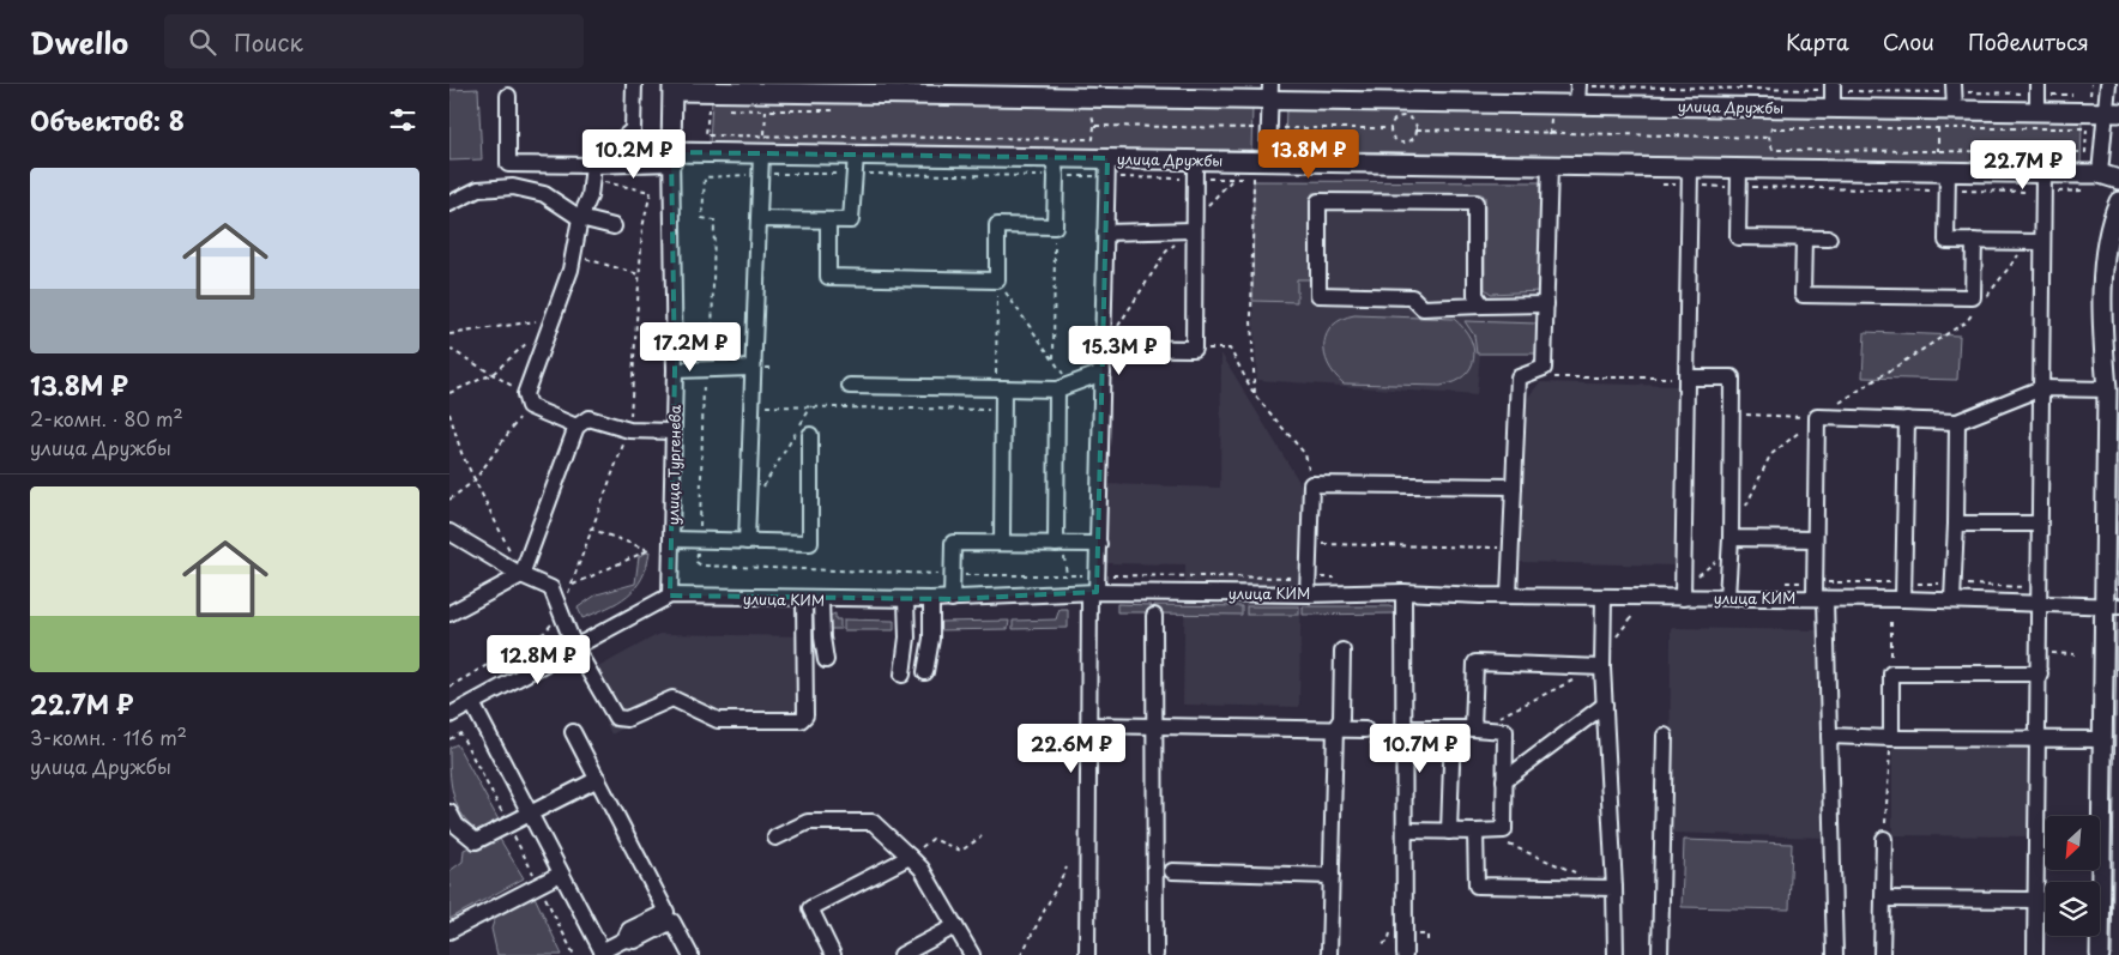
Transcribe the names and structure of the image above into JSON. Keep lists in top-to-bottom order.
{
  "streets": {
    "main road": ["улица Дружбы", "улица Тургенева"],
    "street": ["улица КИМ"]
  },
  "crossings": [
    ["улица Дружбы", "улица Тургенева"],
    ["улица Тургенева", "улица КИМ"]
  ],
  "north": "bottom left",
  "page": {
    "header": "Dwello",
    "search": "Поиск",
    "nav": ["Карта", "Слои", "Поделиться"],
    "heading": "Объектов: 8",
    "price": [
      "10.2M ₽",
      "13.8M ₽",
      "22.7M ₽",
      "17.2M ₽",
      "15.3M ₽",
      "12.8M ₽",
      "22.6M ₽",
      "10.7M ₽"
    ],
    "list": [
      {
        "name": "13.8M ₽",
        "note": "2-комн. · 80 m² · улица Дружбы"
      },
      {
        "name": "22.7M ₽",
        "note": "3-комн. · 116 m² · улица Дружбы"
      }
    ]
  }
}
